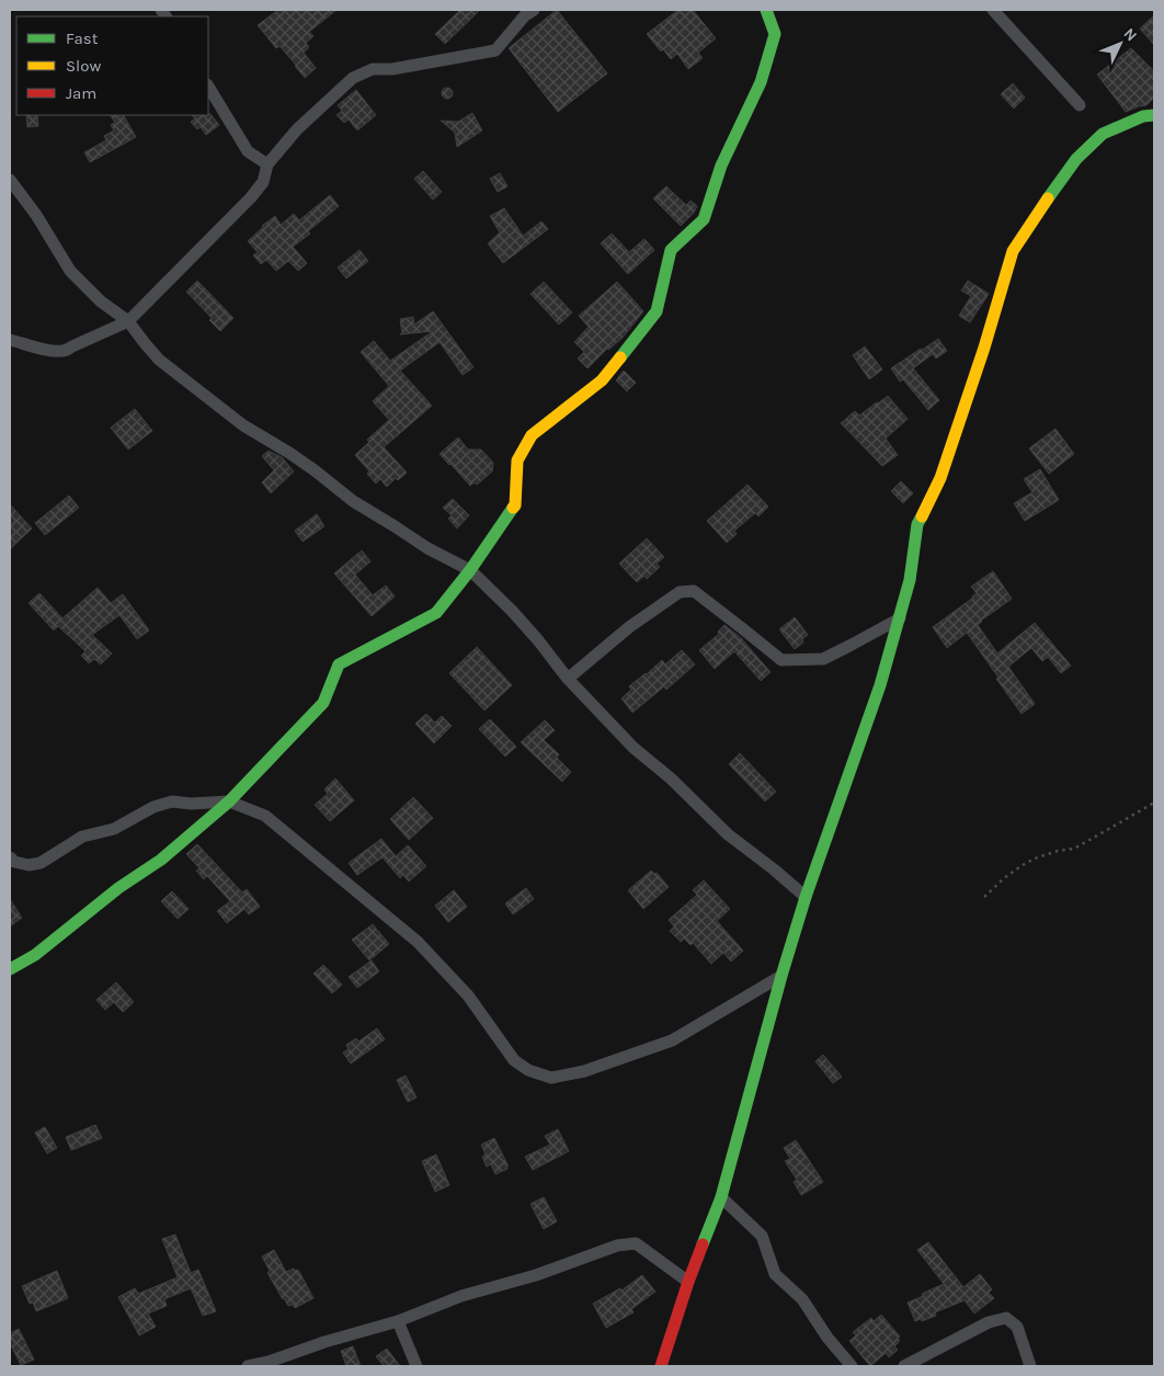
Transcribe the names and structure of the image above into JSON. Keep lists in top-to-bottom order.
{
  "legend": ["Fast", "Slow", "Jam"],
  "north": "top right"
}
